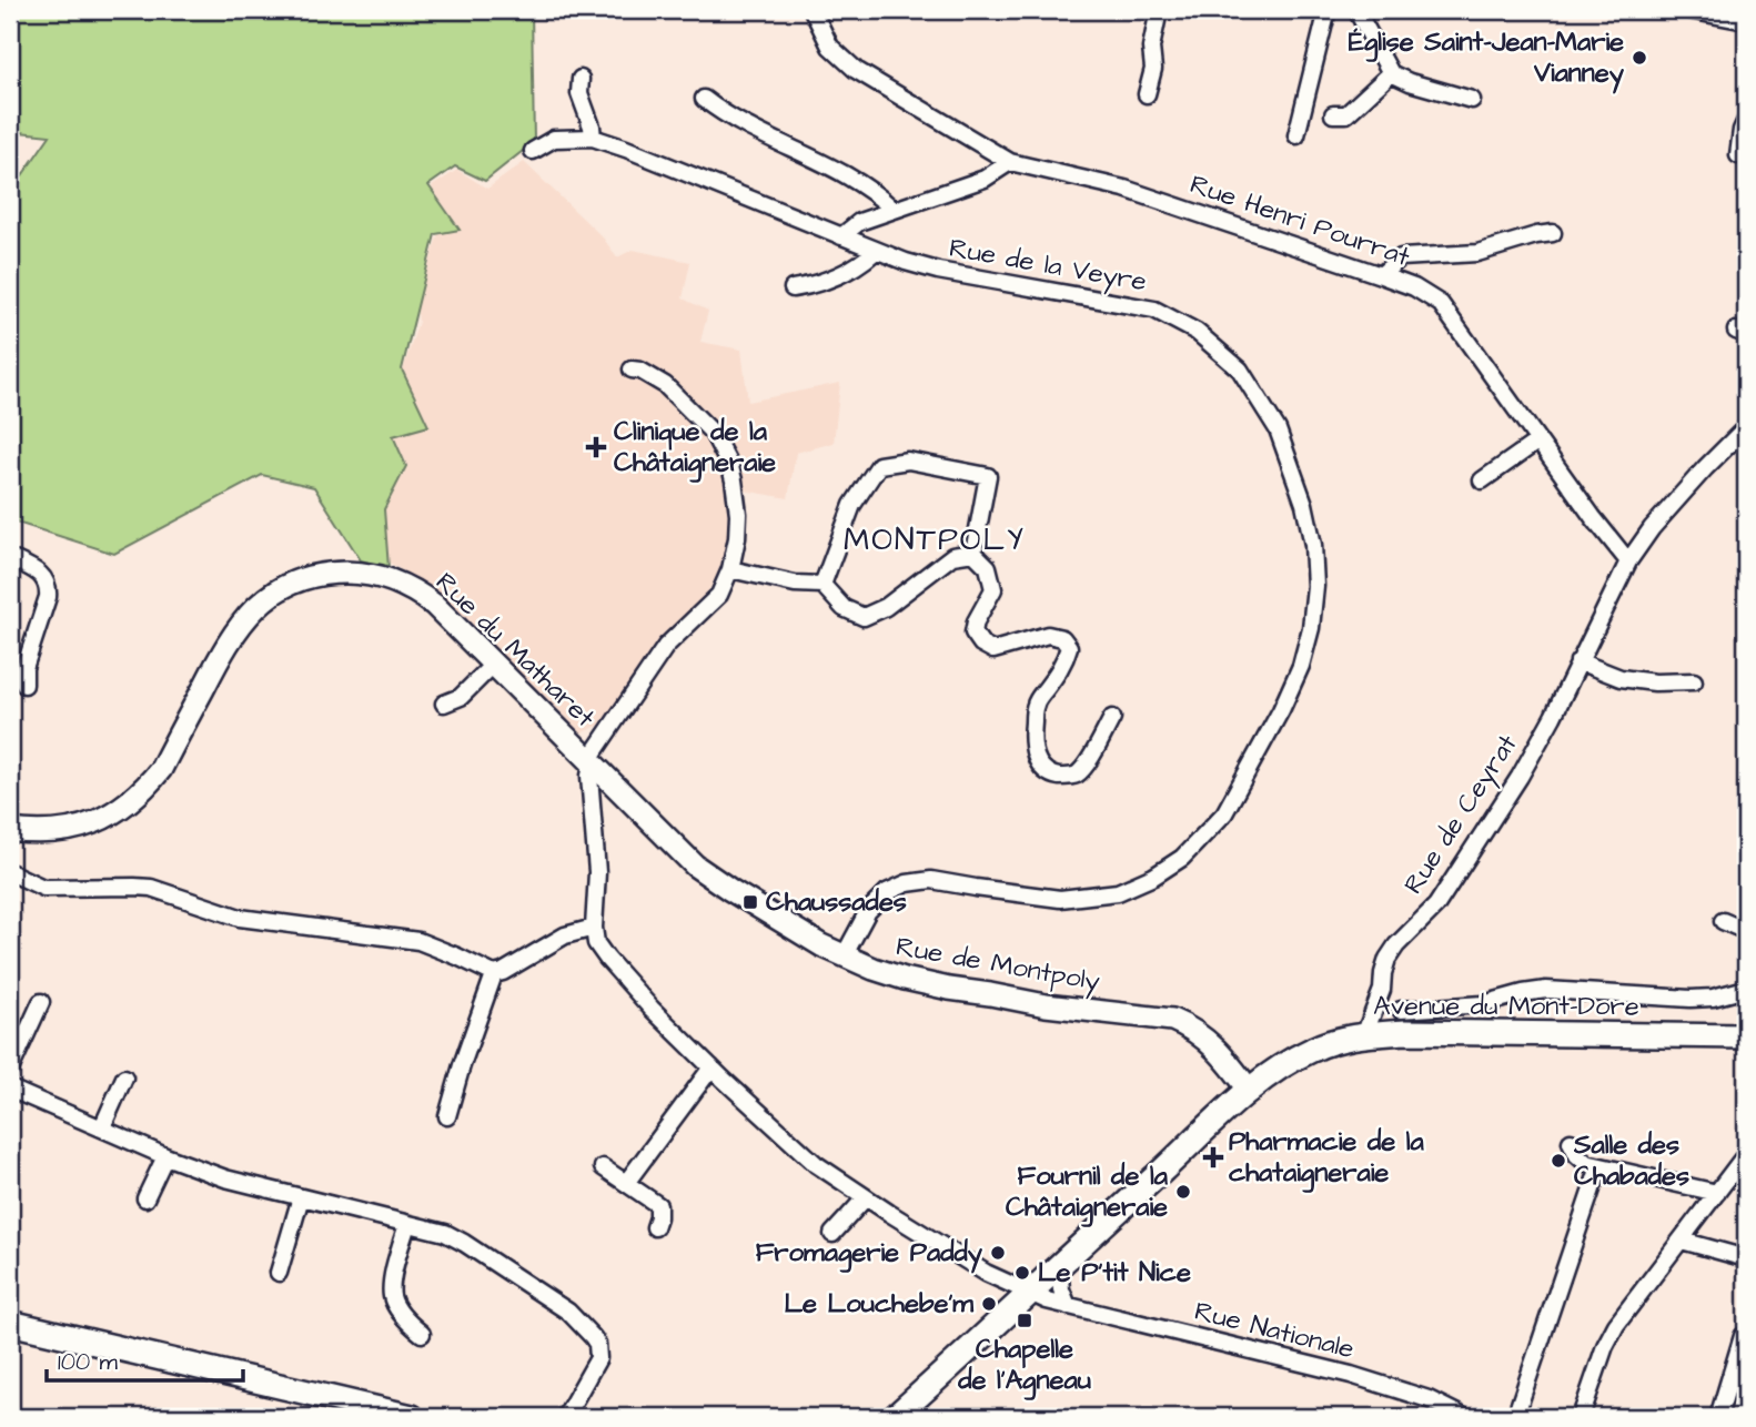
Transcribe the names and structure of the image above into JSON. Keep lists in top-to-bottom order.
{
  "streets": {
    "main road": ["Avenue du Mont-Dore"],
    "street": [
      "Rue Henri Pourrat",
      "Rue de la Veyre",
      "Rue du Matharet",
      "Rue de Ceyrat",
      "Rue de Montpoly",
      "Rue Nationale"
    ]
  },
  "crossings": [
    ["Rue Henri Pourrat", "Rue de Ceyrat"],
    ["Rue de la Veyre", "Rue de Montpoly"],
    ["Rue du Matharet", "Rue de Montpoly"],
    ["Rue de Ceyrat", "Avenue du Mont-Dore"],
    ["Rue de Montpoly", "Avenue du Mont-Dore"],
    ["Avenue du Mont-Dore", "Rue Nationale"]
  ],
  "districts": ["MONTPOLY"],
  "places": {
    "other": [
      "Église Saint-Jean-Marie Vianney",
      "Salle des Chabades",
      "Fournil de la Châtaigneraie",
      "Fromagerie Paddy",
      "Le P'tit Nice",
      "Le Louchebe'm"
    ],
    "health": ["Clinique de la Châtaigneraie", "Pharmacie de la chataigneraie"],
    "transit": ["Chaussades", "Chapelle de l'Agneau"]
  },
  "scale_bar": "100 m"
}
